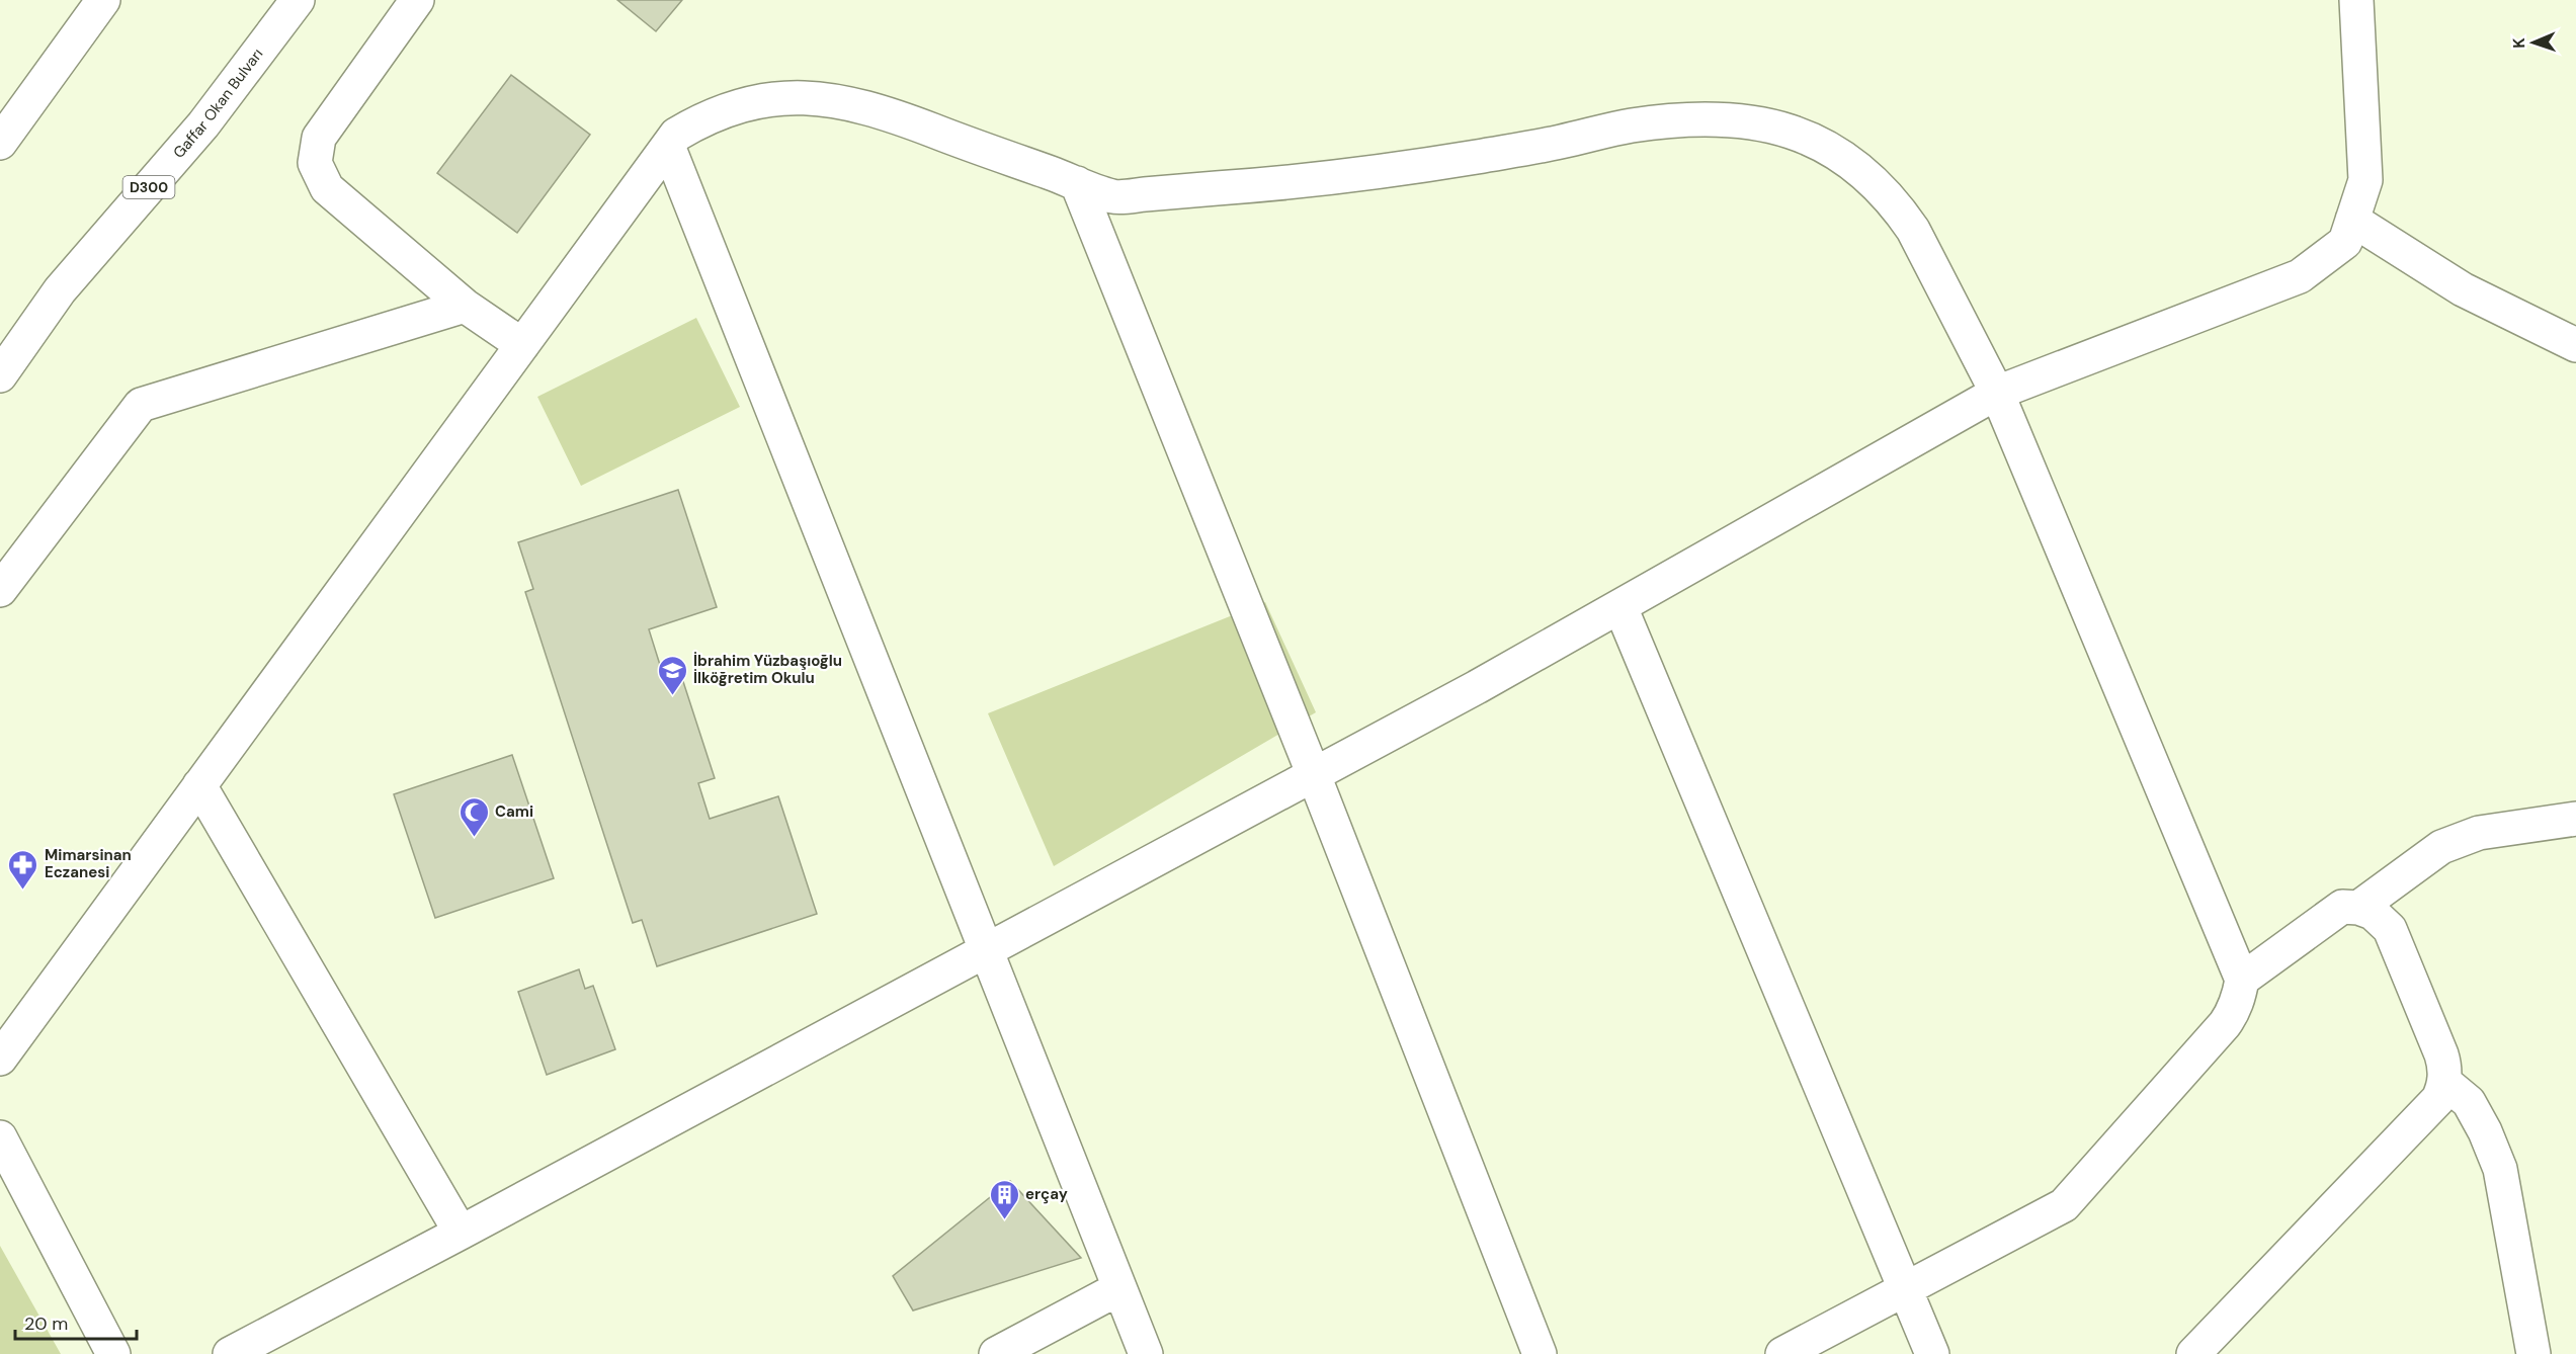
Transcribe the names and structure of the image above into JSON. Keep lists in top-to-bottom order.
{
  "streets": {
    "main road": ["Gaffar Okan Bulvarı", "D300"]
  },
  "places": {
    "school or university": ["İbrahim Yüzbaşıoğlu İlköğretim Okulu"],
    "mosque": ["Cami"],
    "pharmacy": ["Mimarsinan Eczanesi"],
    "building": ["erçay"]
  },
  "scale_bar": "20 m",
  "north": "left"
}
